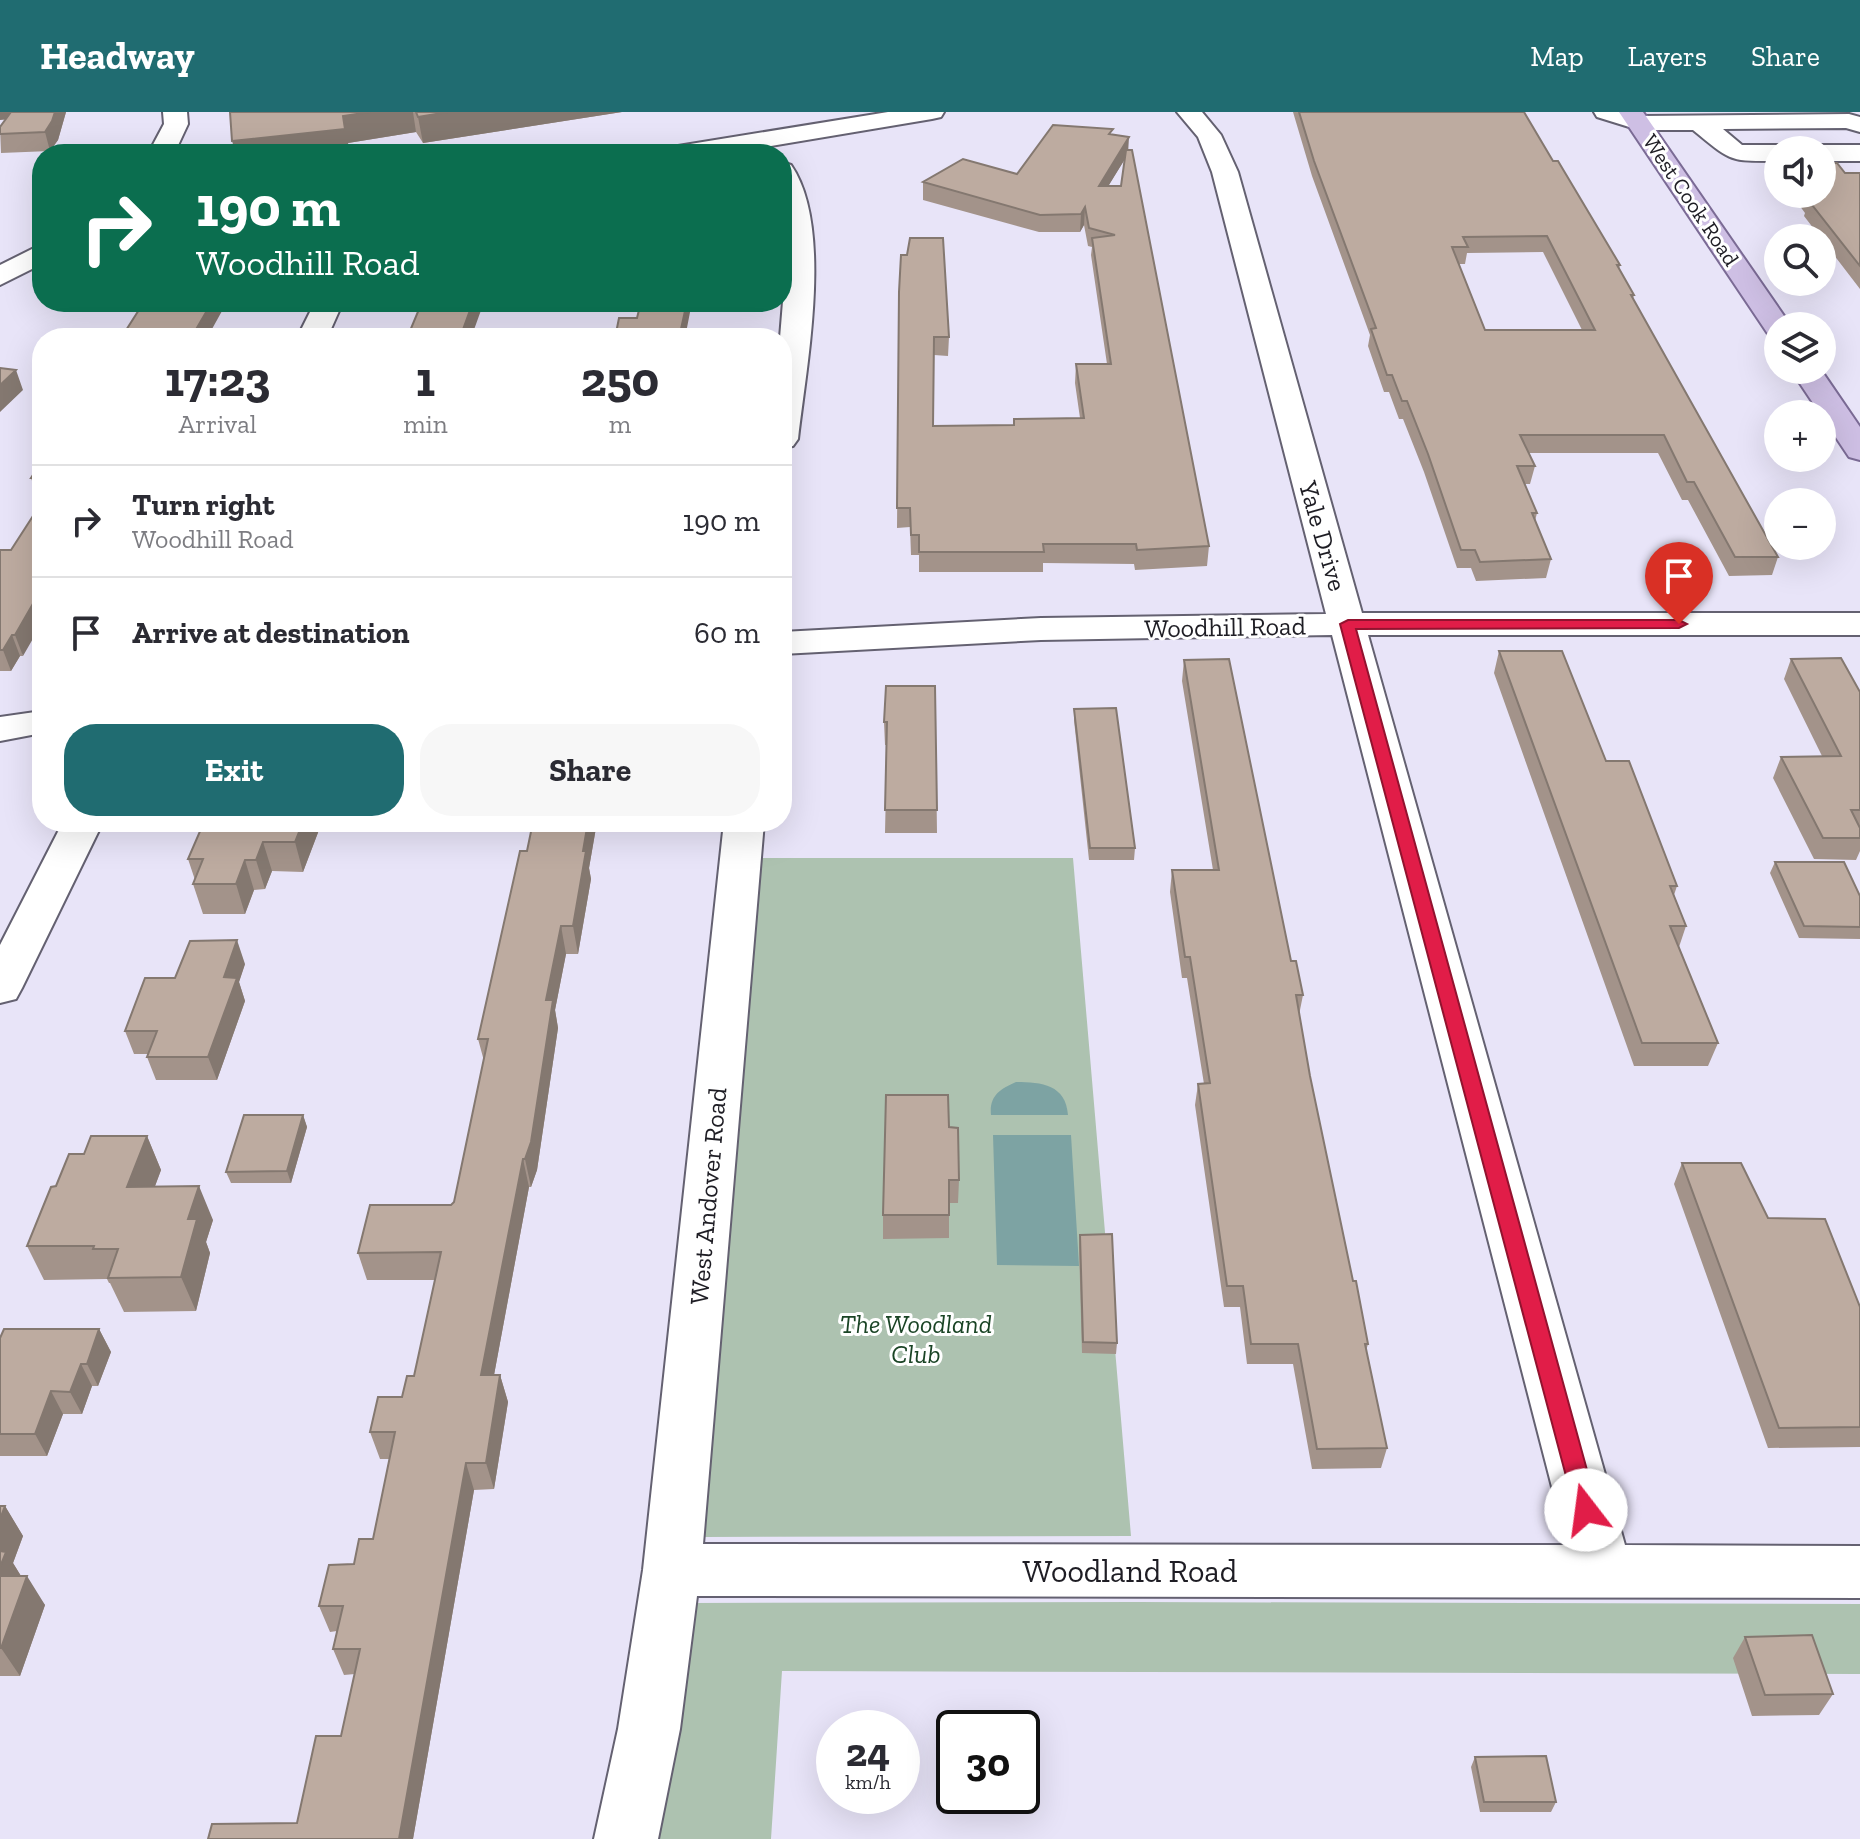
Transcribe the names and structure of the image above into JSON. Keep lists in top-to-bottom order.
{
  "streets": {
    "main road": ["West Cook Road"],
    "street": [
      "Yale Drive",
      "Woodhill Road",
      "West Andover Road",
      "Woodland Road"
    ]
  },
  "crossings": [
    ["Yale Drive", "Woodhill Road"],
    ["Yale Drive", "Woodland Road"],
    ["West Andover Road", "Woodland Road"]
  ],
  "parks": ["The Woodland Club"],
  "page": {
    "header": "Headway",
    "nav": ["Map", "Layers", "Share"],
    "map_buttons": ["+", "−"],
    "turn": ["190 m", "Woodhill Road"],
    "eta": [
      "17:23",
      "Arrival",
      "1",
      "min",
      "250",
      "m"
    ],
    "list": [
      {
        "name": "Turn right",
        "note": "Woodhill Road",
        "value": "190 m"
      },
      {
        "name": "Arrive at destination",
        "value": "60 m"
      }
    ],
    "buttons": ["Exit", "Share"],
    "speed": "24 km/h",
    "limit": "30"
  }
}
